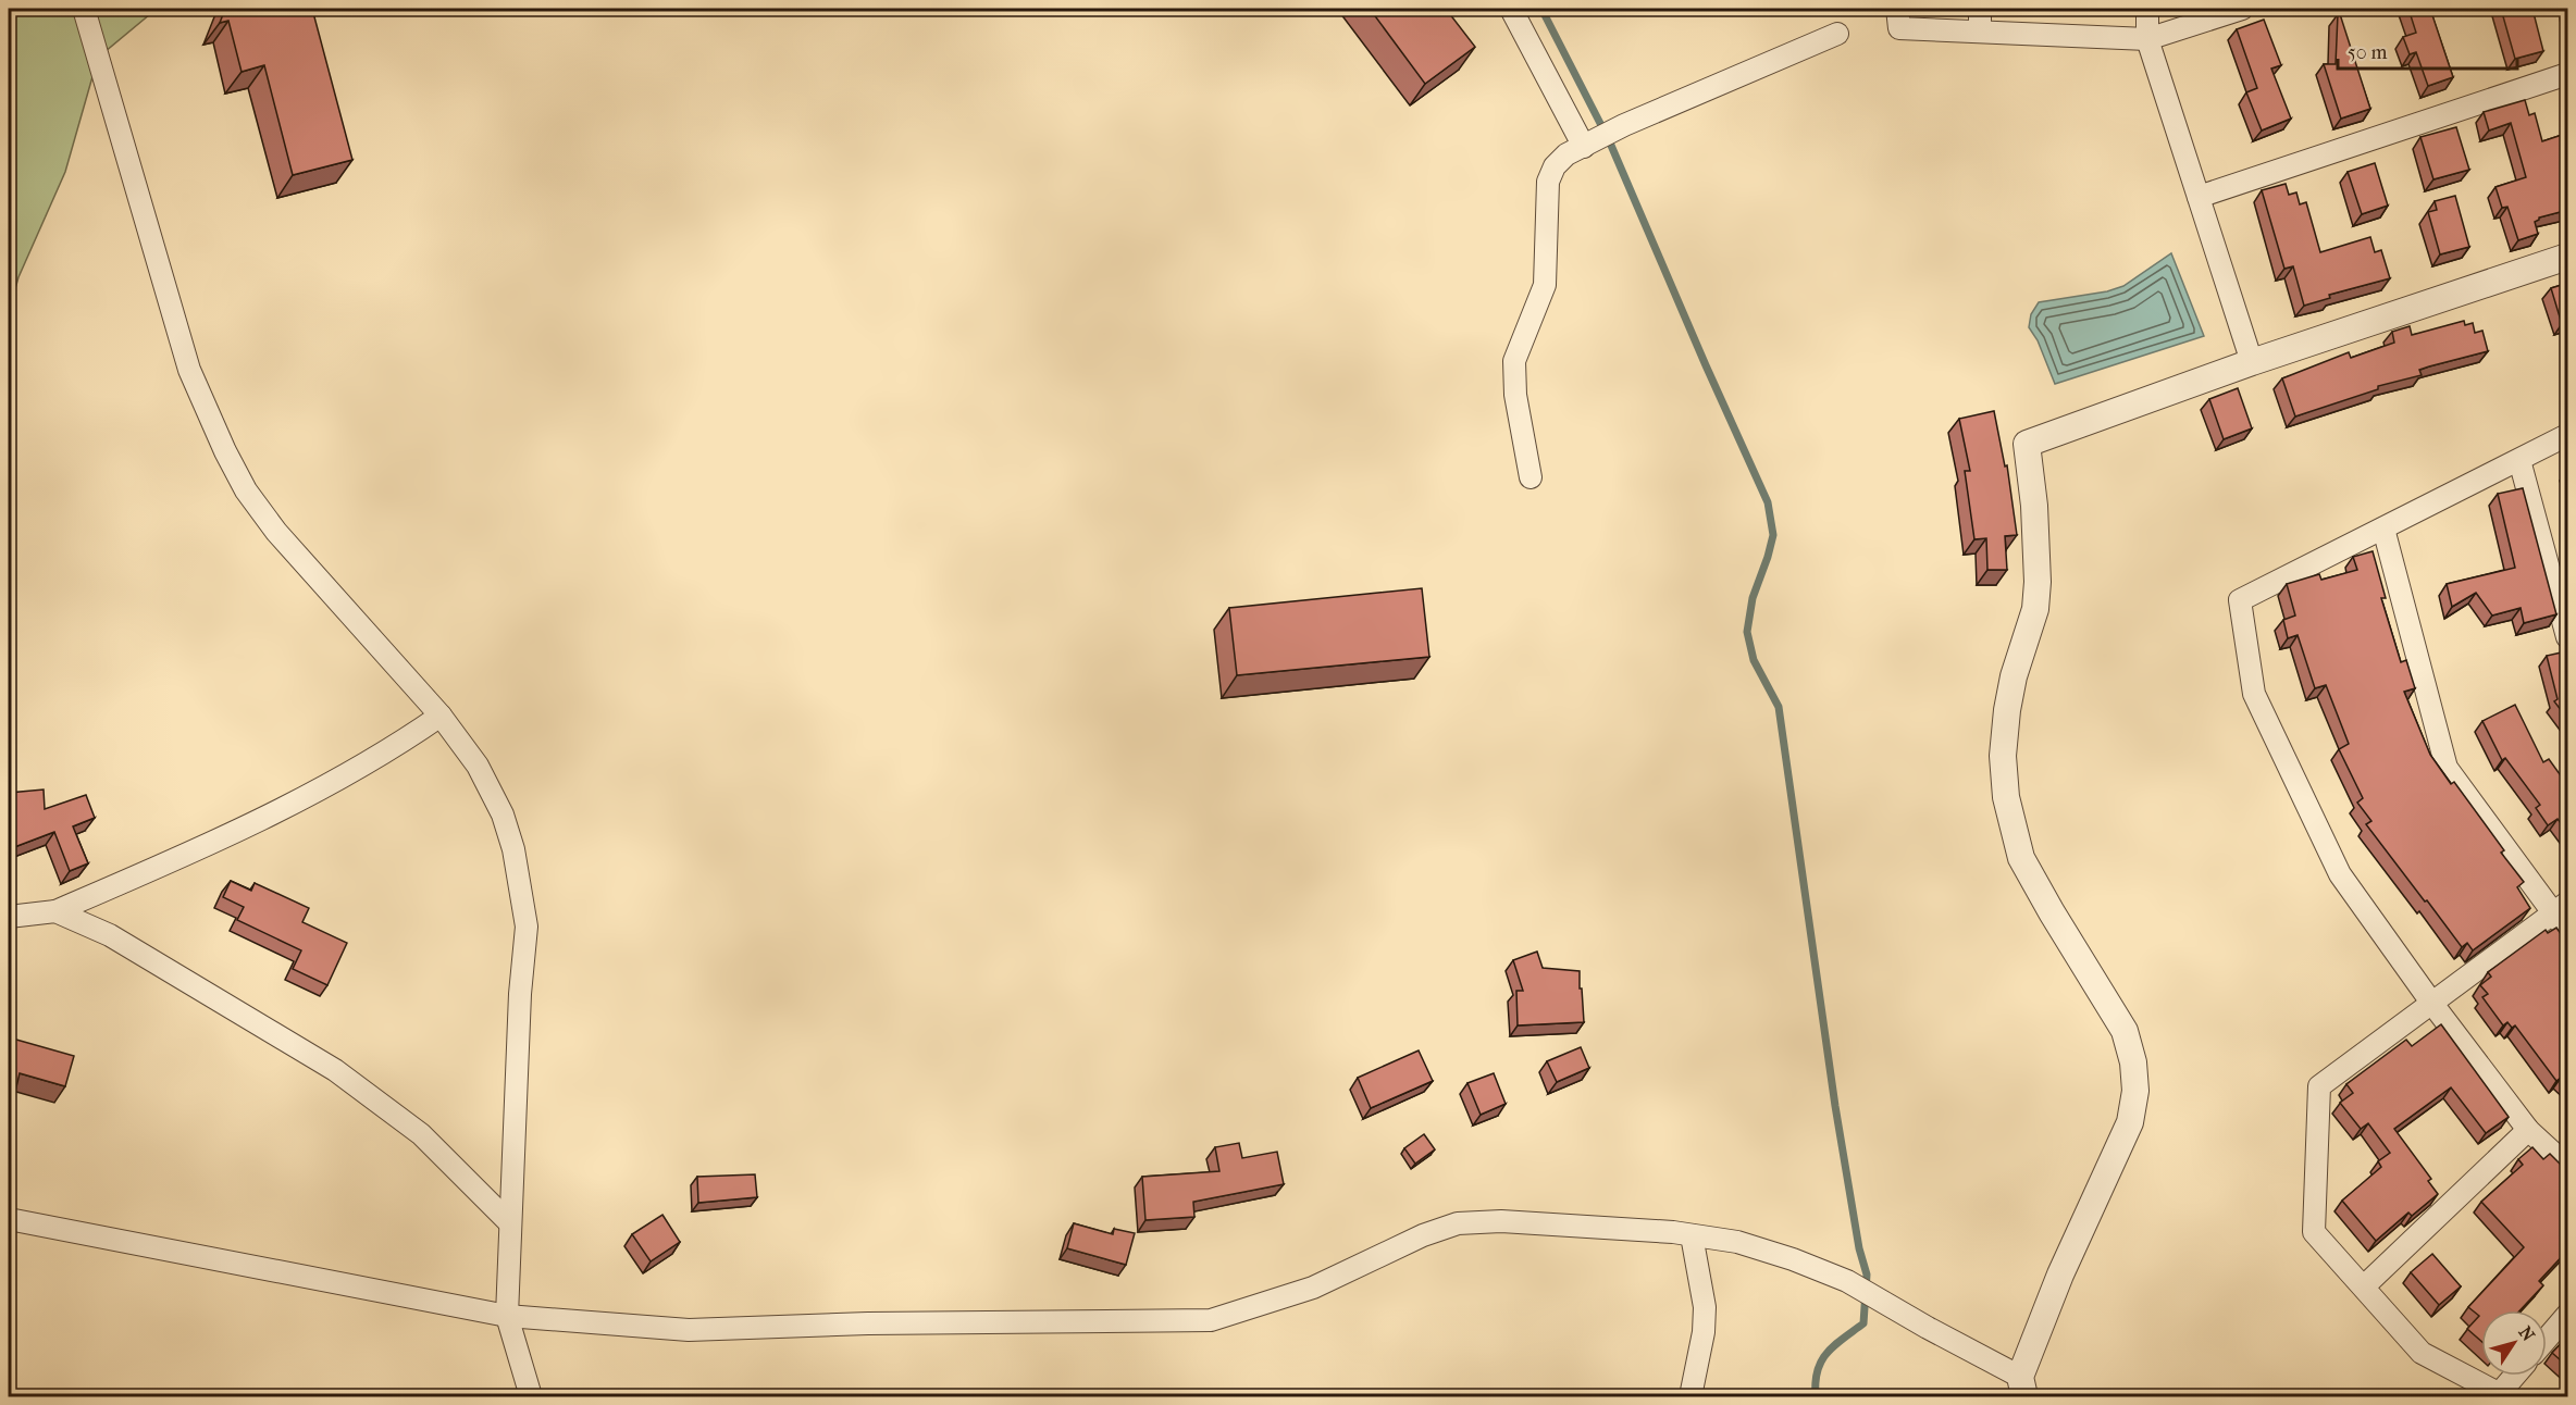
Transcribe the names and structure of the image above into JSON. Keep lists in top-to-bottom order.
{
  "scale_bar": "50 m",
  "north": "top right"
}
